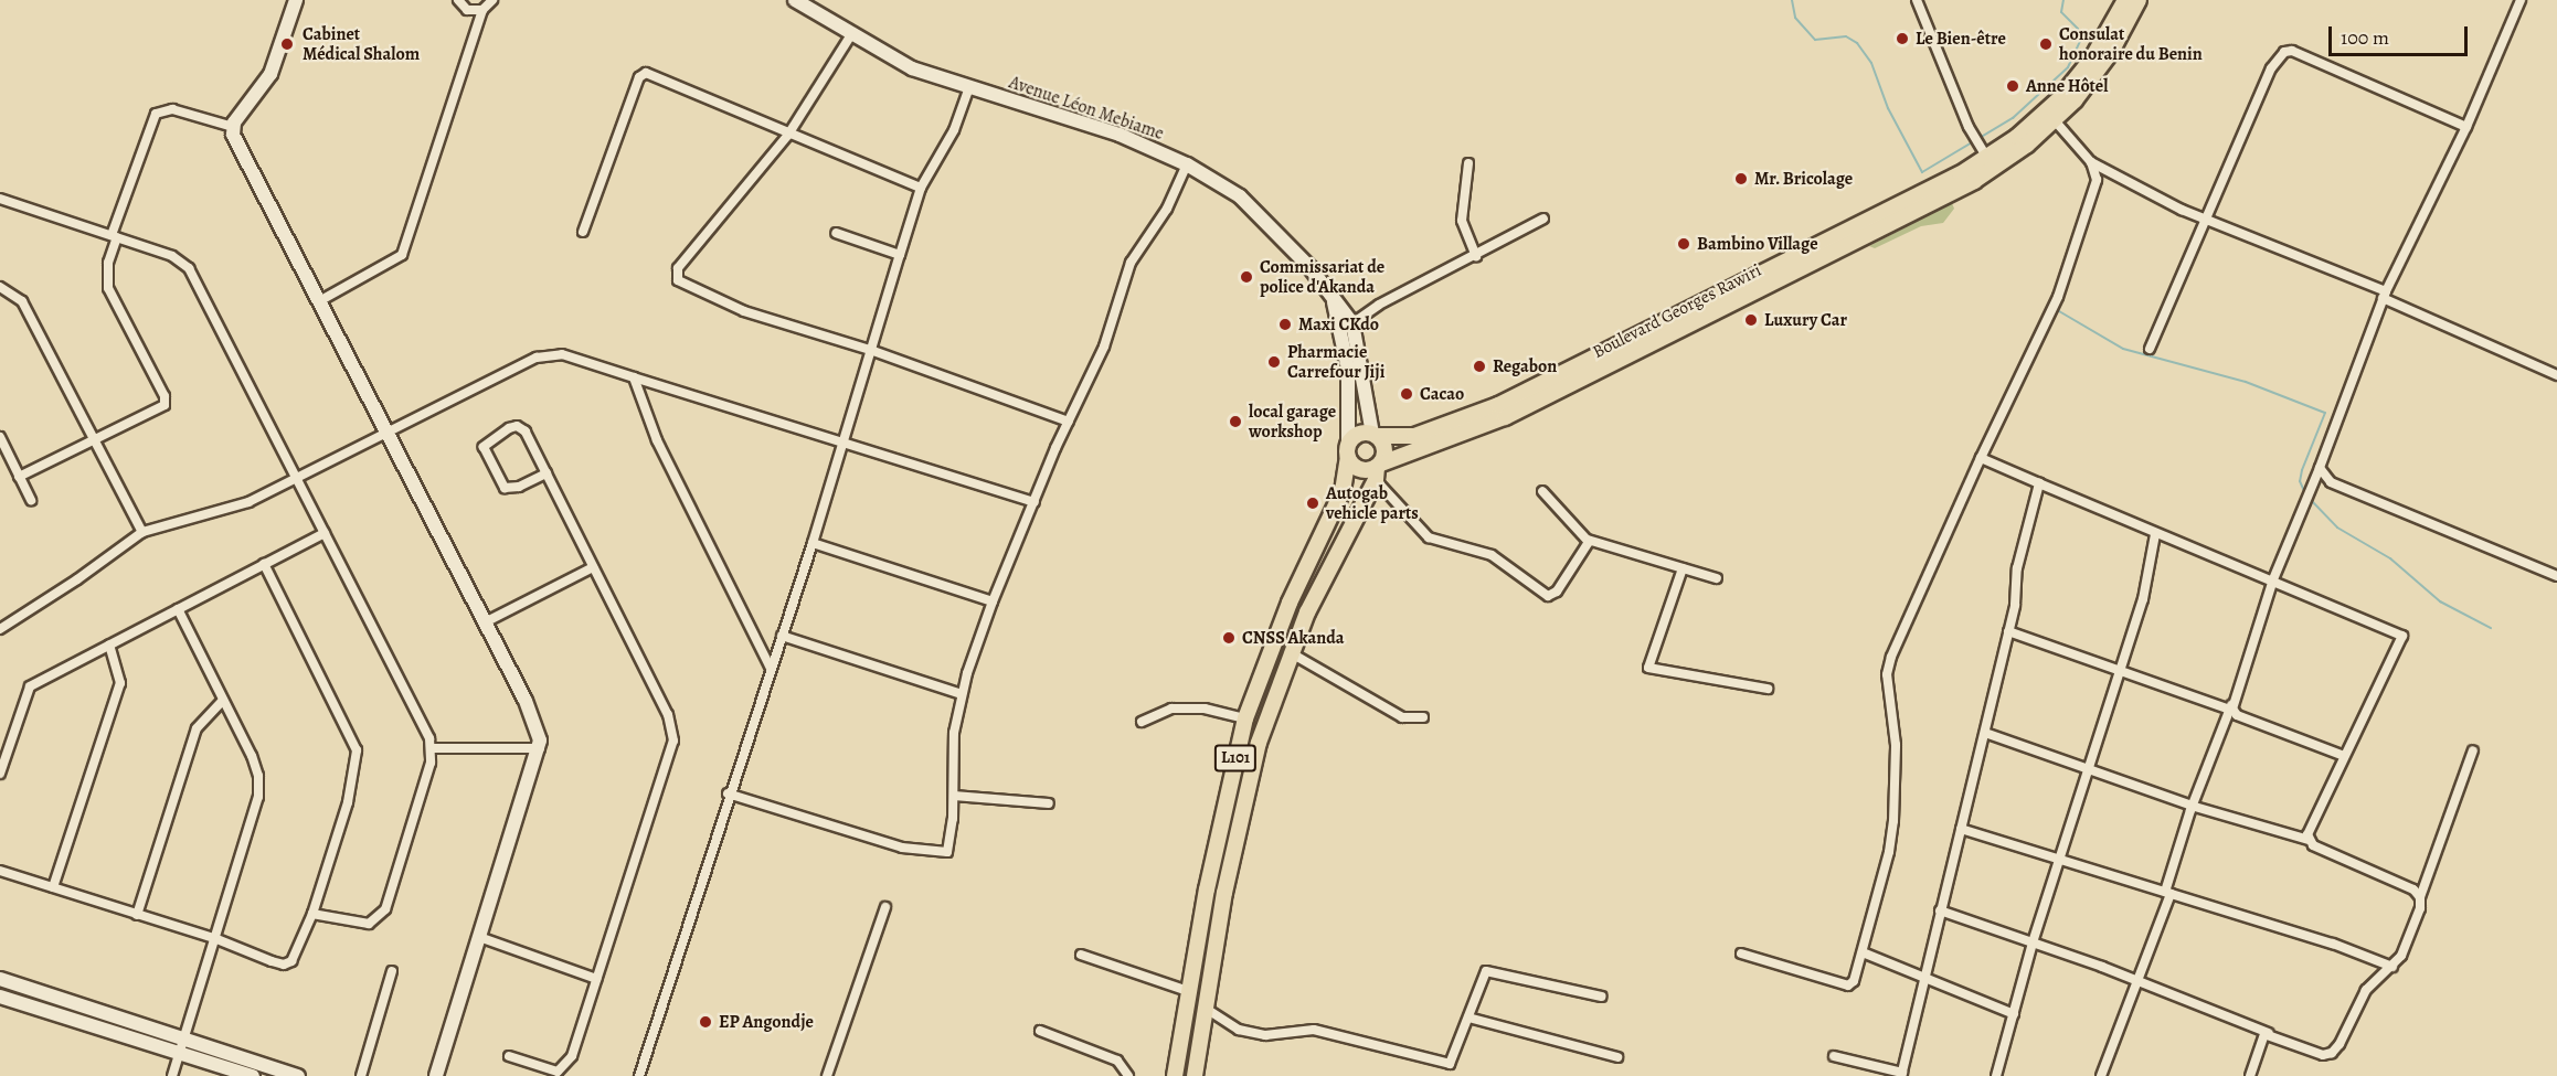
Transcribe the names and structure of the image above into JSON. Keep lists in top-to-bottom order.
{
  "streets": {
    "main road": ["Boulevard Georges Rawiri", "L101"],
    "street": ["Avenue Léon Mebiame"]
  },
  "crossings": [
    ["Boulevard Georges Rawiri", "L101"]
  ],
  "places": [
    "Le Bien-être",
    "Cabinet Médical Shalom",
    "Consulat honoraire du Benin",
    "Anne Hôtel",
    "Mr. Bricolage",
    "Bambino Village",
    "Commissariat de police d'Akanda",
    "Luxury Car",
    "Maxi CKdo",
    "Pharmacie Carrefour Jiji",
    "Regabon",
    "Cacao",
    "local garage workshop",
    "Autogab vehicle parts",
    "CNSS Akanda",
    "EP Angondje"
  ],
  "scale_bar": "100 m"
}
